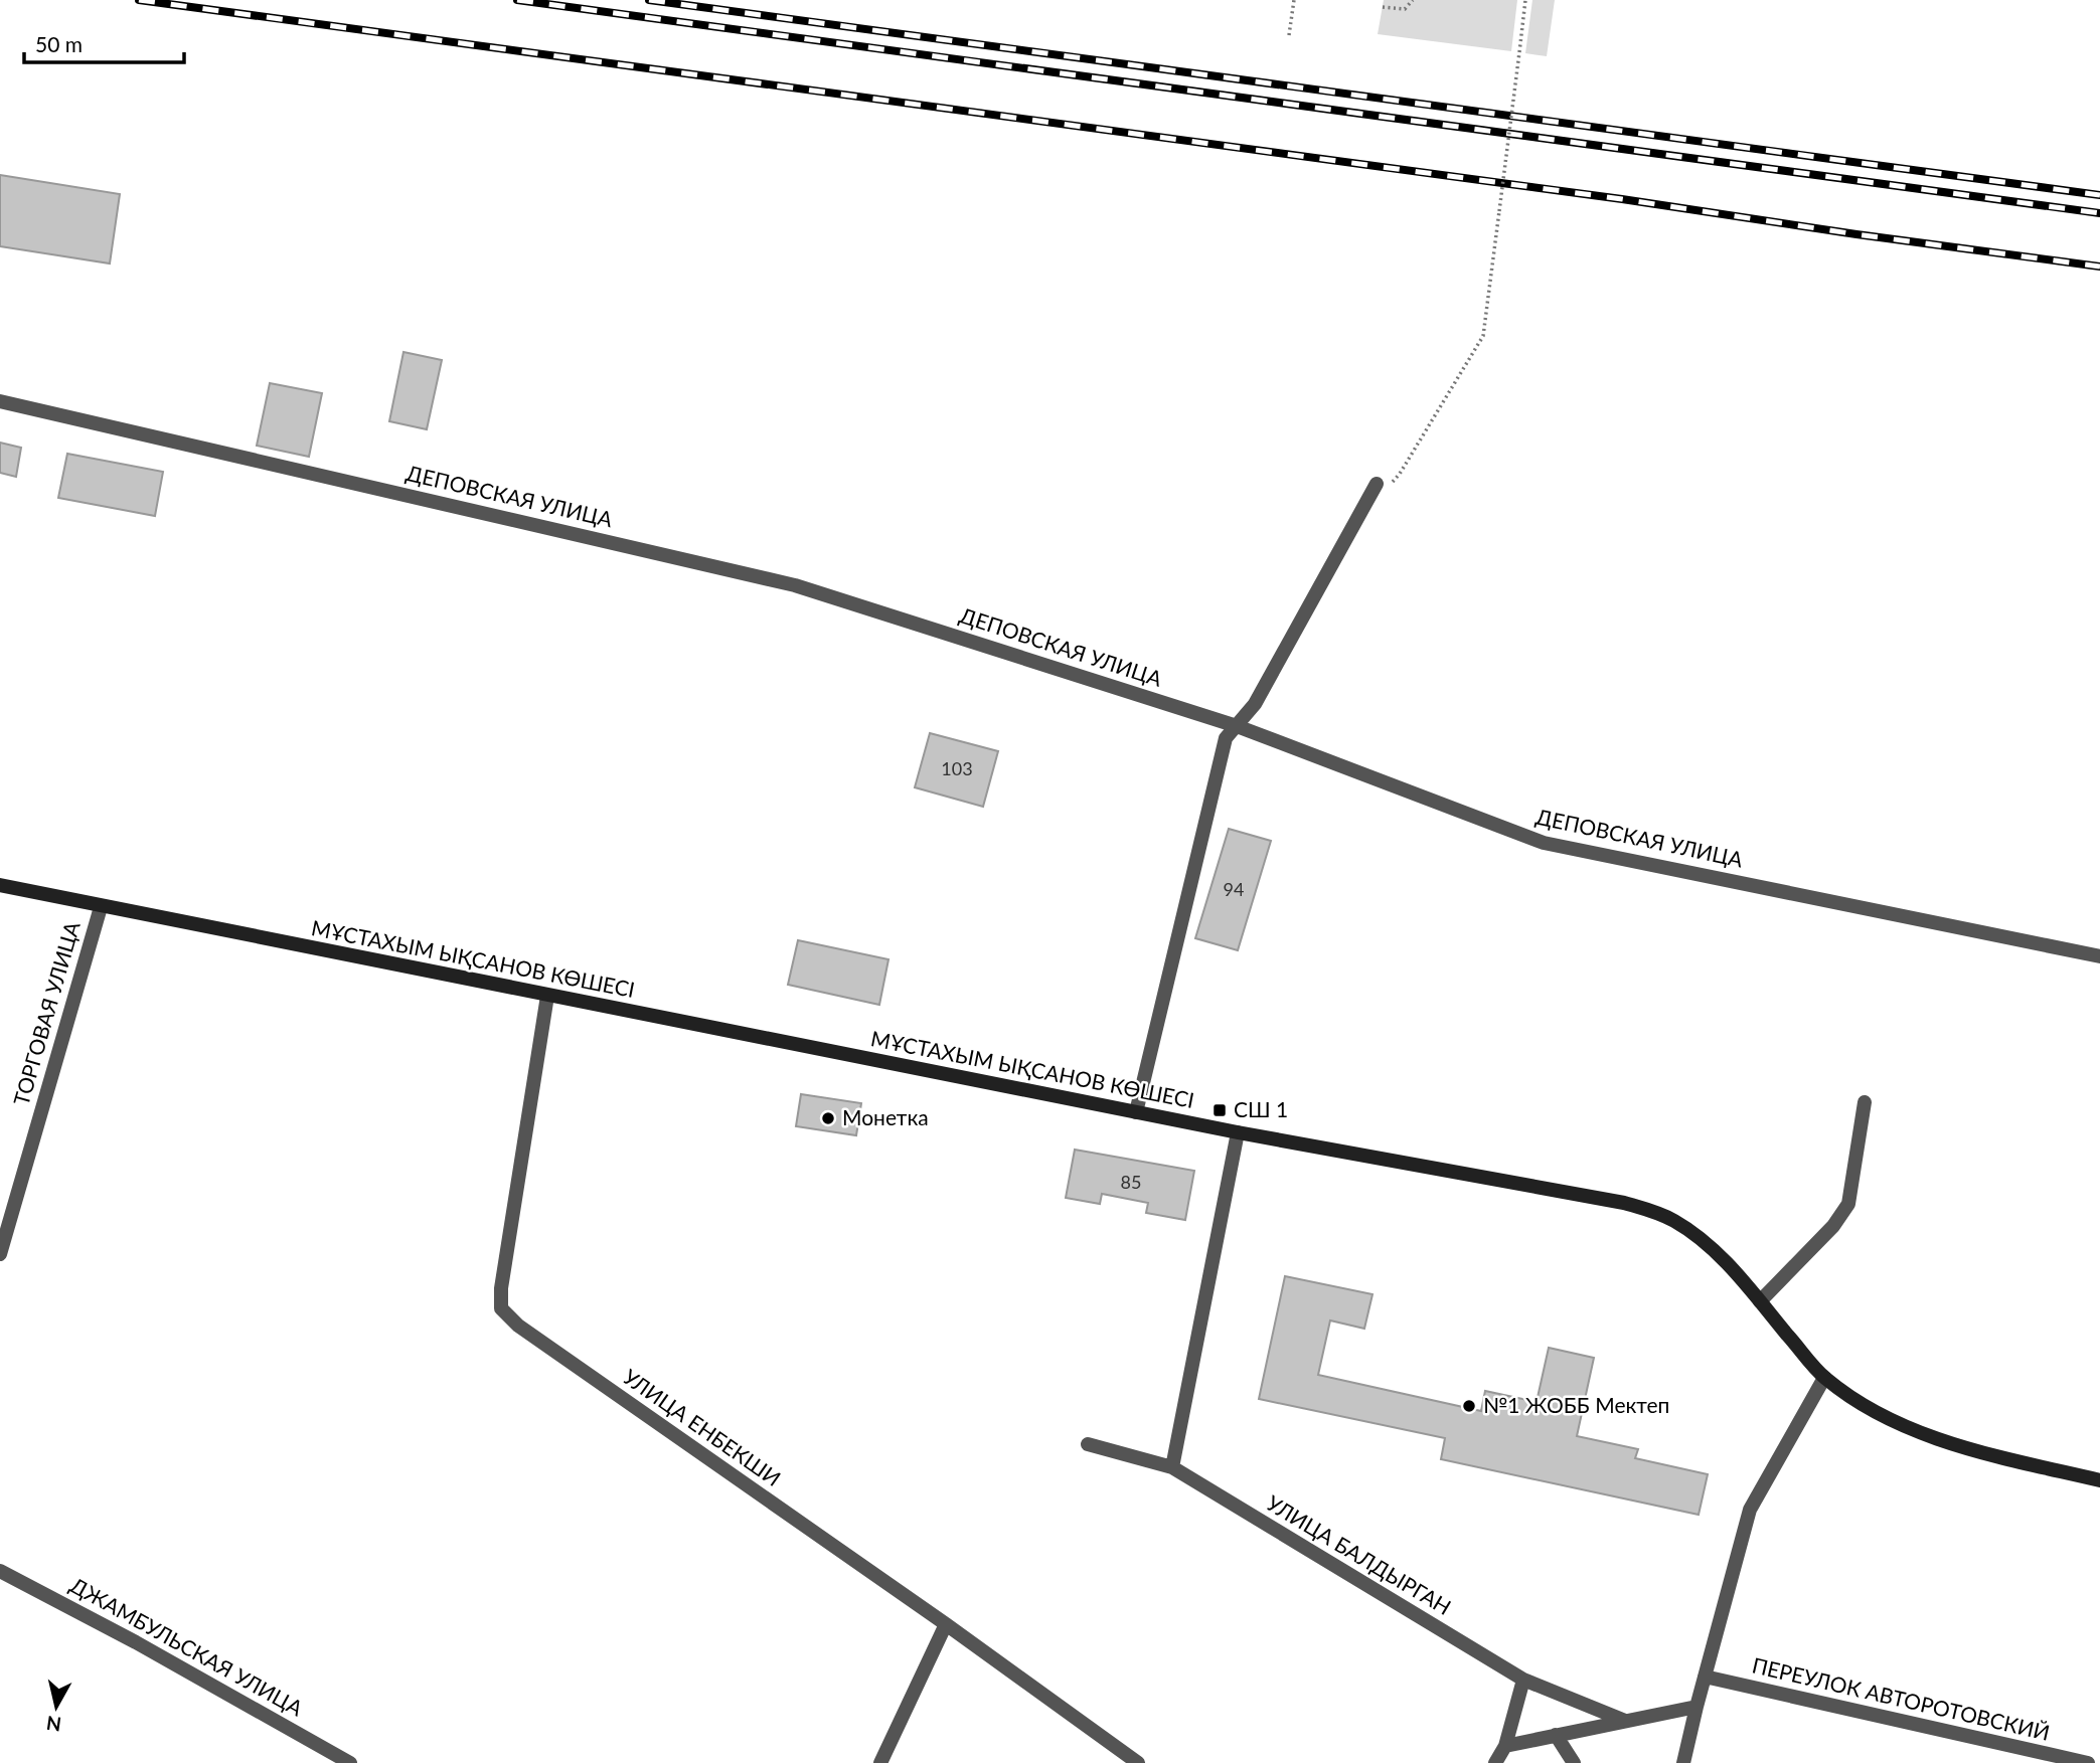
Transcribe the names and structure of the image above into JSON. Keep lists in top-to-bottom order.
{
  "streets": {
    "main road": ["МҰСТАХЫМ ЫҚСАНОВ КӨШЕСІ"],
    "street": [
      "ДЕПОВСКАЯ УЛИЦА",
      "ТОРГОВАЯ УЛИЦА",
      "УЛИЦА ЕНБЕКШИ",
      "УЛИЦА БАЛДЫРГАН",
      "ДЖАМБУЛЬСКАЯ УЛИЦА",
      "ПЕРЕУЛОК АВТОРОТОВСКИЙ"
    ]
  },
  "crossings": [
    ["МҰСТАХЫМ ЫҚСАНОВ КӨШЕСІ", "ТОРГОВАЯ УЛИЦА"],
    ["МҰСТАХЫМ ЫҚСАНОВ КӨШЕСІ", "УЛИЦА ЕНБЕКШИ"]
  ],
  "places": {
    "transit": ["СШ 1"],
    "other": ["Монетка", "№1 ЖОББ Мектеп"]
  },
  "house_numbers": ["103", "94", "85"],
  "scale_bar": "50 m",
  "north": "bottom"
}
